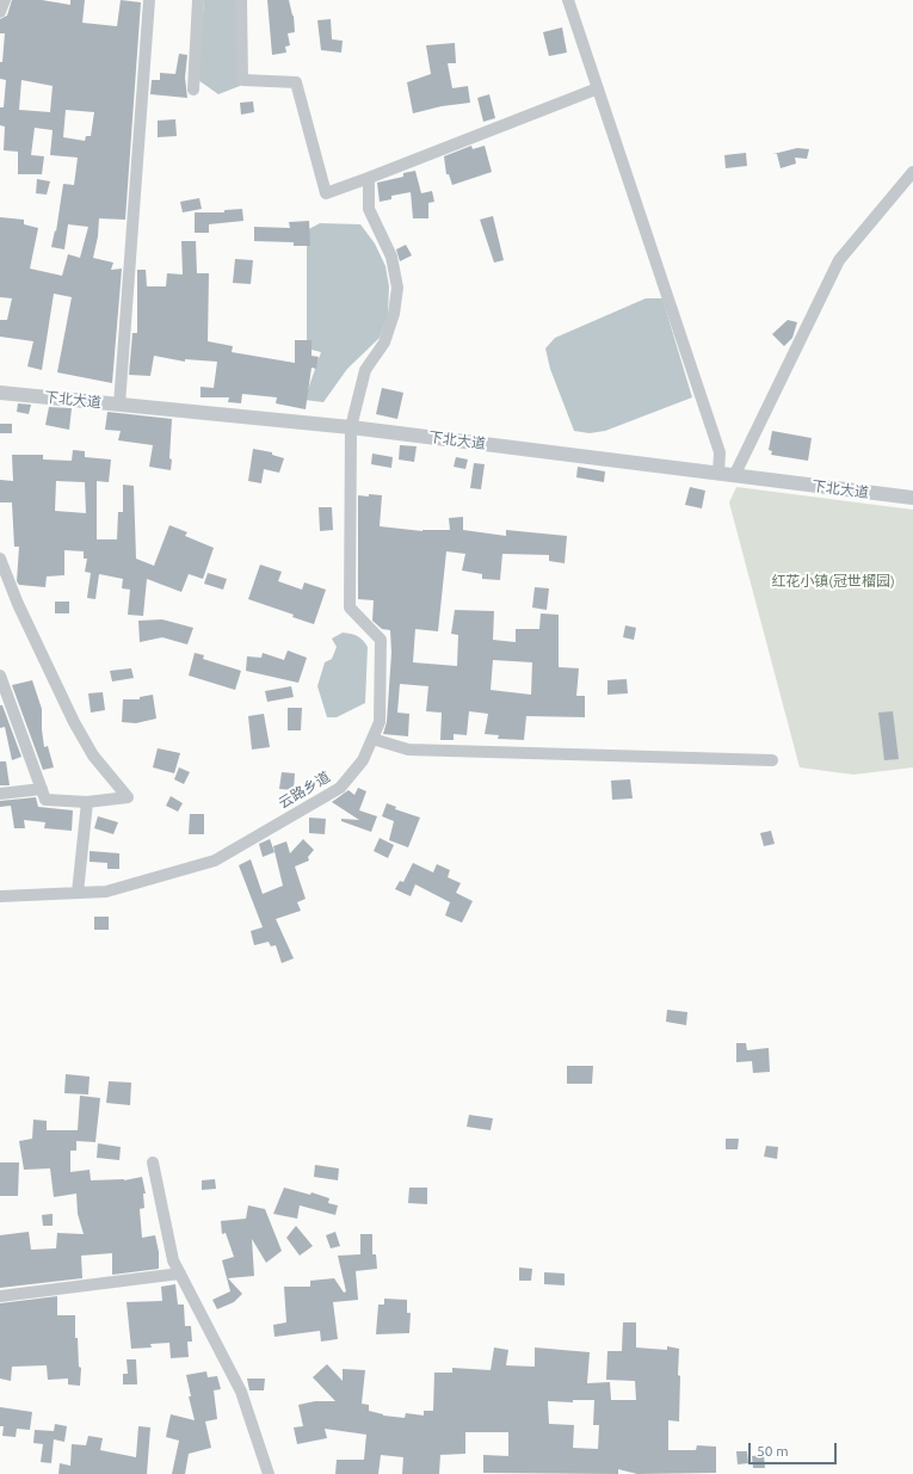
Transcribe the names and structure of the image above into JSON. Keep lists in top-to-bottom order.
{
  "streets": {
    "street": ["下北大道", "云路乡道"]
  },
  "crossings": [
    ["下北大道", "云路乡道"]
  ],
  "parks": ["红花小镇(冠世榴园)"],
  "scale_bar": "50 m"
}
